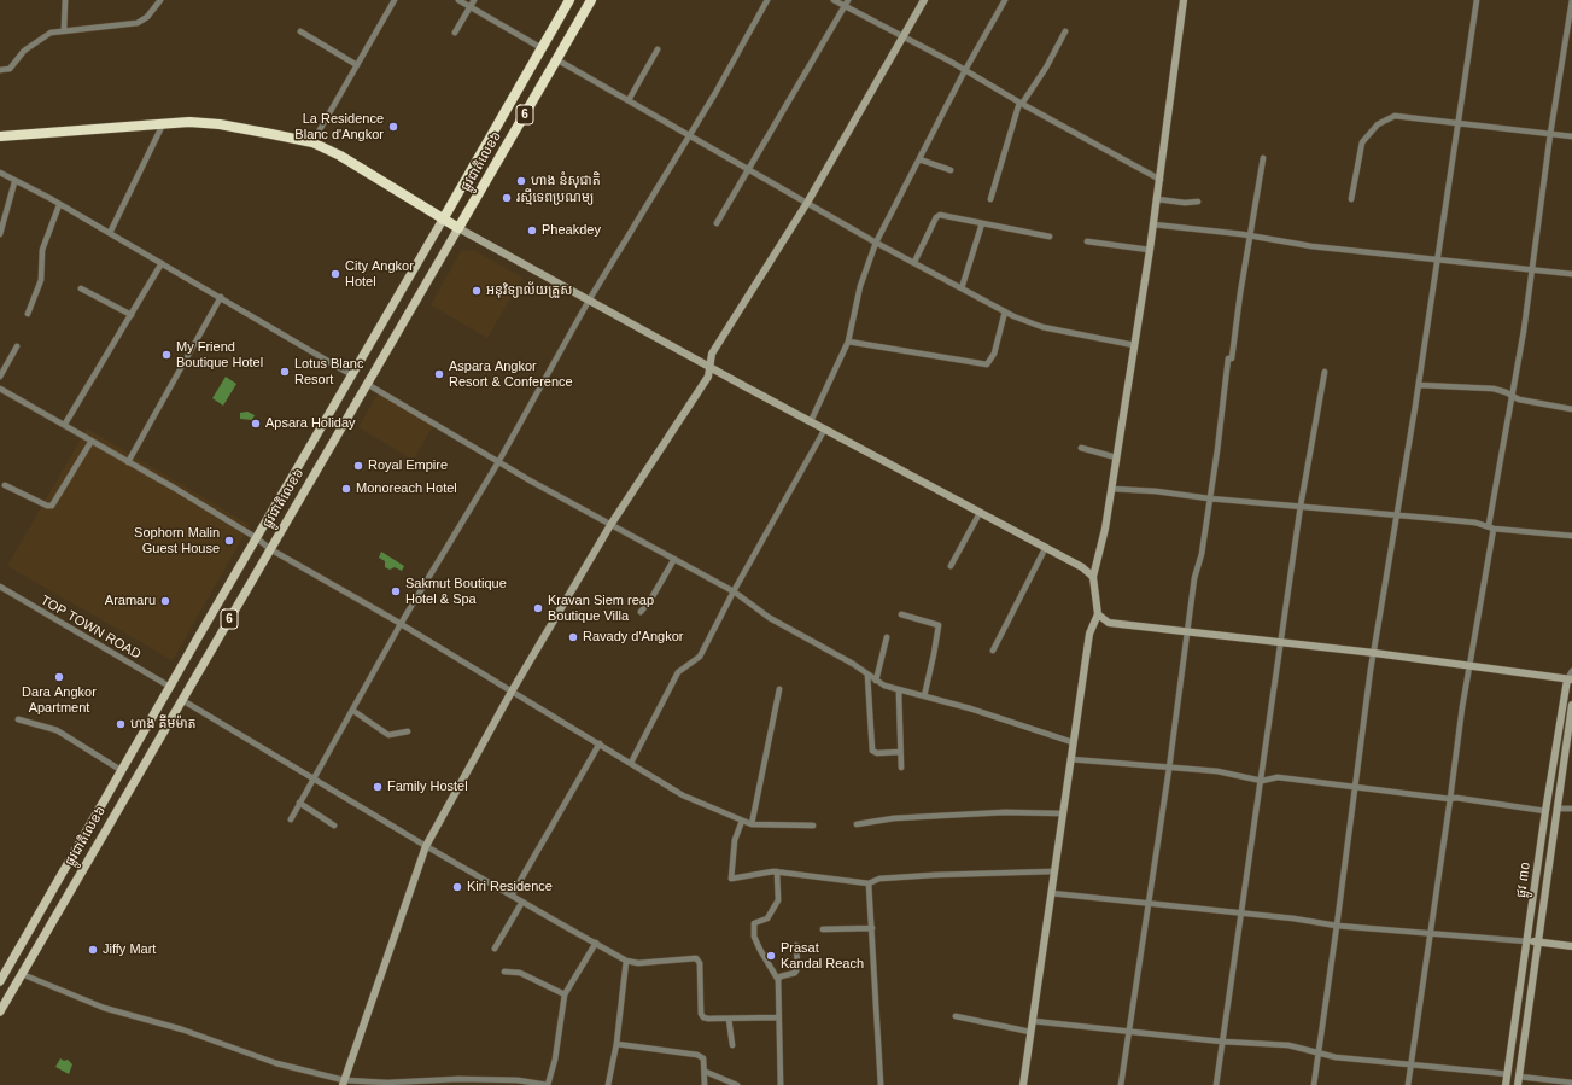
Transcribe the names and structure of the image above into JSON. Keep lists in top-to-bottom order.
{
  "streets": {
    "highway": ["6", "ផ្លូវជាតិលេខ៦"],
    "street": ["TOP TOWN ROAD", "ផ្លូវ ៣០"]
  },
  "crossings": [
    ["ផ្លូវជាតិលេខ៦", "TOP TOWN ROAD"]
  ],
  "places": [
    "La Residence Blanc d'Angkor",
    "ហាង នំសុជាតិ",
    "រស្មីទេពប្រណម្យ",
    "Pheakdey",
    "City Angkor Hotel",
    "អនុវិទ្យាល័យគ្រួស",
    "My Friend Boutique Hotel",
    "Lotus Blanc Resort",
    "Aspara Angkor Resort & Conference",
    "Apsara Holiday",
    "Royal Empire",
    "Monoreach Hotel",
    "Sophorn Malin Guest House",
    "Sakmut Boutique Hotel & Spa",
    "Aramaru",
    "Kravan Siem reap Boutique Villa",
    "Ravady d'Angkor",
    "Dara Angkor Apartment",
    "ហាង គីមម៉ាត",
    "Family Hostel",
    "Kiri Residence",
    "Jiffy Mart",
    "Prasat Kandal Reach"
  ]
}
